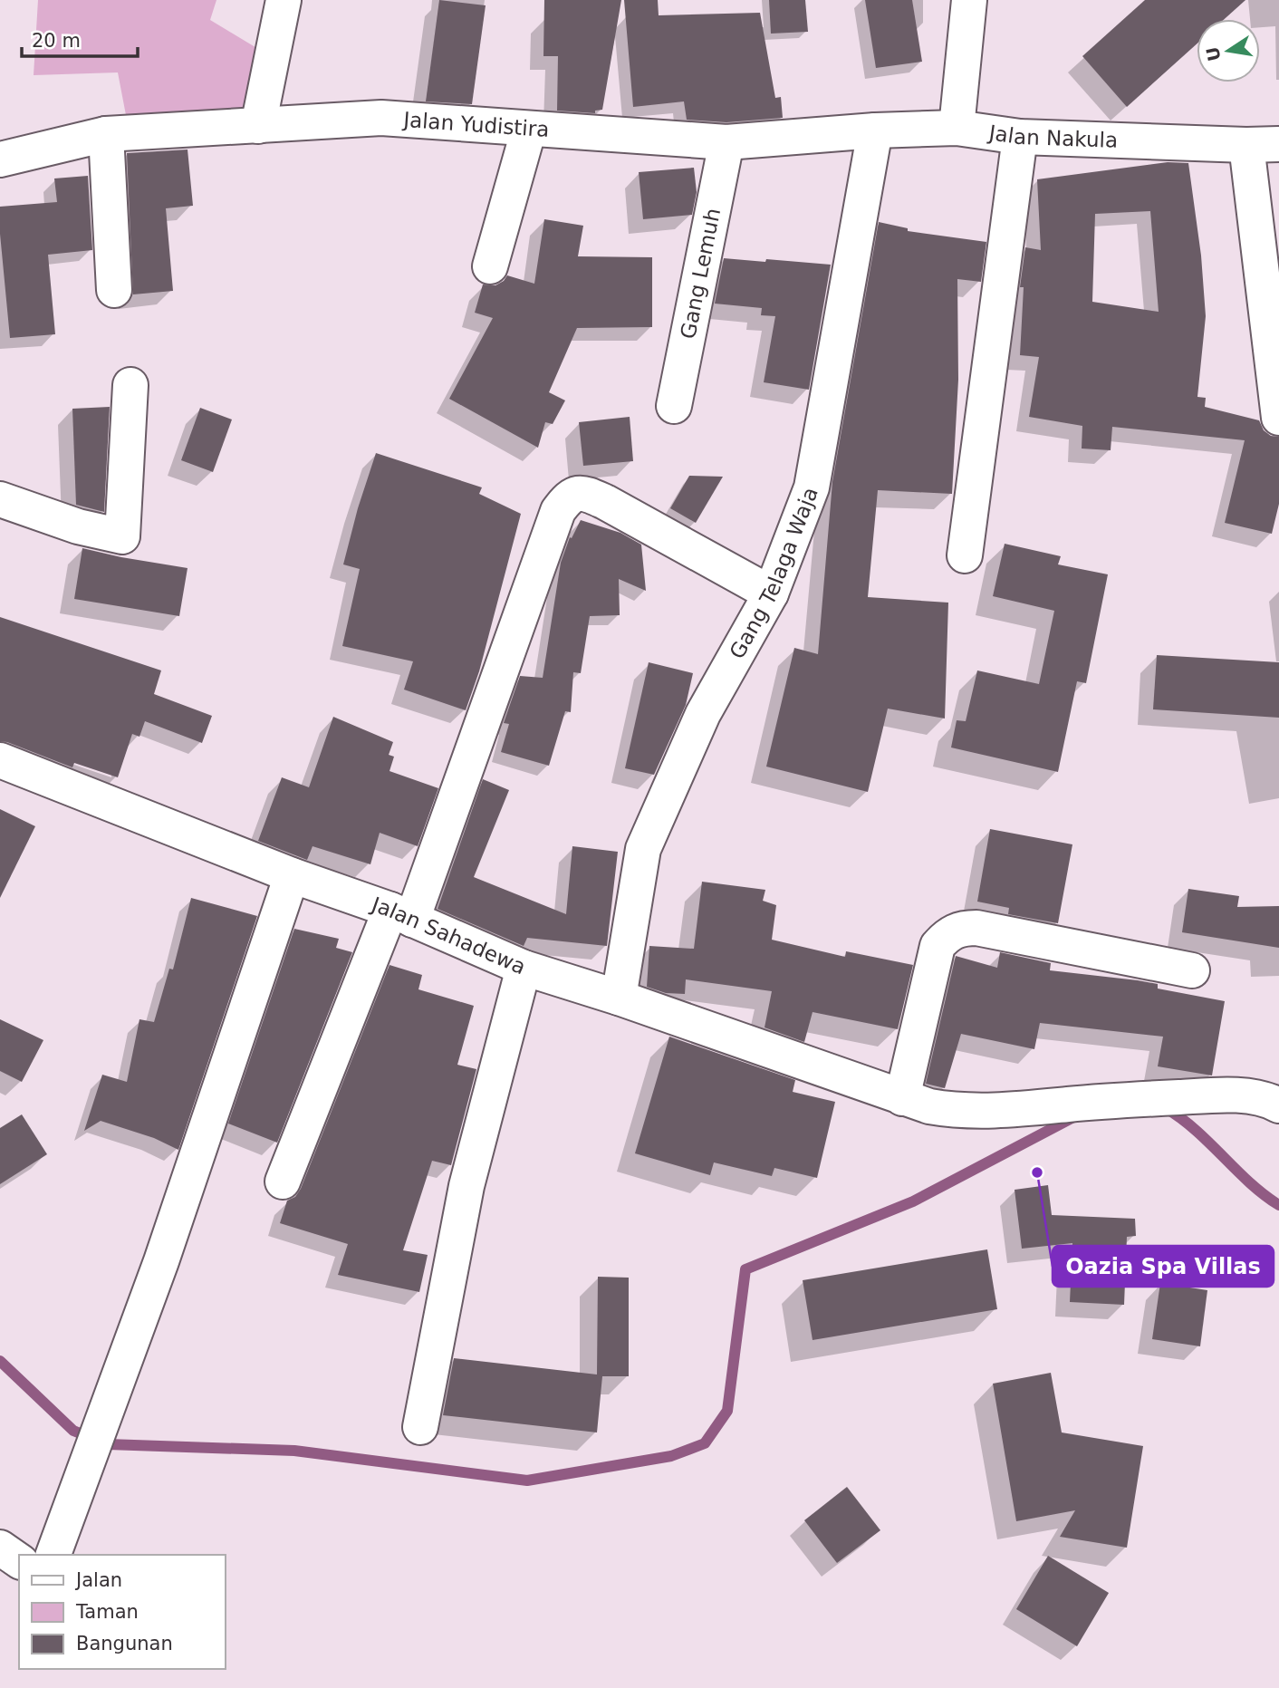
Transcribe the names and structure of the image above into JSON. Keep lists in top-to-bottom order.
{
  "streets": {
    "street": [
      "Jalan Yudistira",
      "Jalan Nakula",
      "Gang Lemuh",
      "Gang Telaga Waja",
      "Jalan Sahadewa"
    ]
  },
  "crossings": [
    ["Jalan Yudistira", "Jalan Nakula"],
    ["Jalan Yudistira", "Gang Lemuh"],
    ["Jalan Yudistira", "Gang Telaga Waja"],
    ["Gang Telaga Waja", "Jalan Sahadewa"]
  ],
  "places": ["Oazia Spa Villas"],
  "legend": ["Jalan", "Taman", "Bangunan"],
  "scale_bar": "20 m",
  "north": "left"
}
